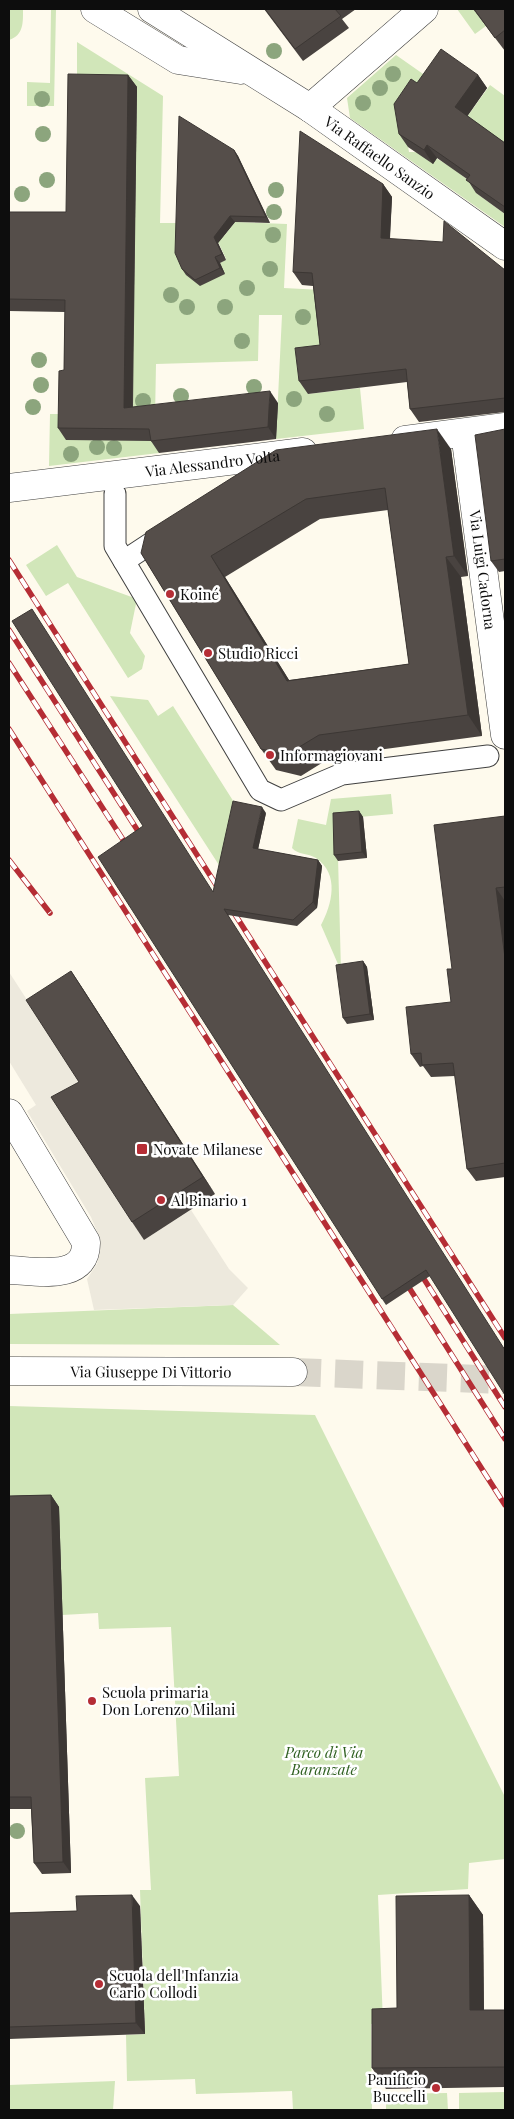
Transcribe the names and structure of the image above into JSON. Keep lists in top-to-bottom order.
{
  "streets": {
    "street": [
      "Via Raffaello Sanzio",
      "Via Alessandro Volta",
      "Via Luigi Cadorna",
      "Via Giuseppe Di Vittorio"
    ]
  },
  "parks": ["Parco di Via Baranzate"],
  "places": {
    "other": [
      "Koiné",
      "Studio Ricci",
      "Informagiovani",
      "Al Binario 1",
      "Scuola primaria Don Lorenzo Milani",
      "Scuola dell'Infanzia Carlo Collodi",
      "Panificio Buccelli"
    ],
    "transit": ["Novate Milanese"]
  }
}
